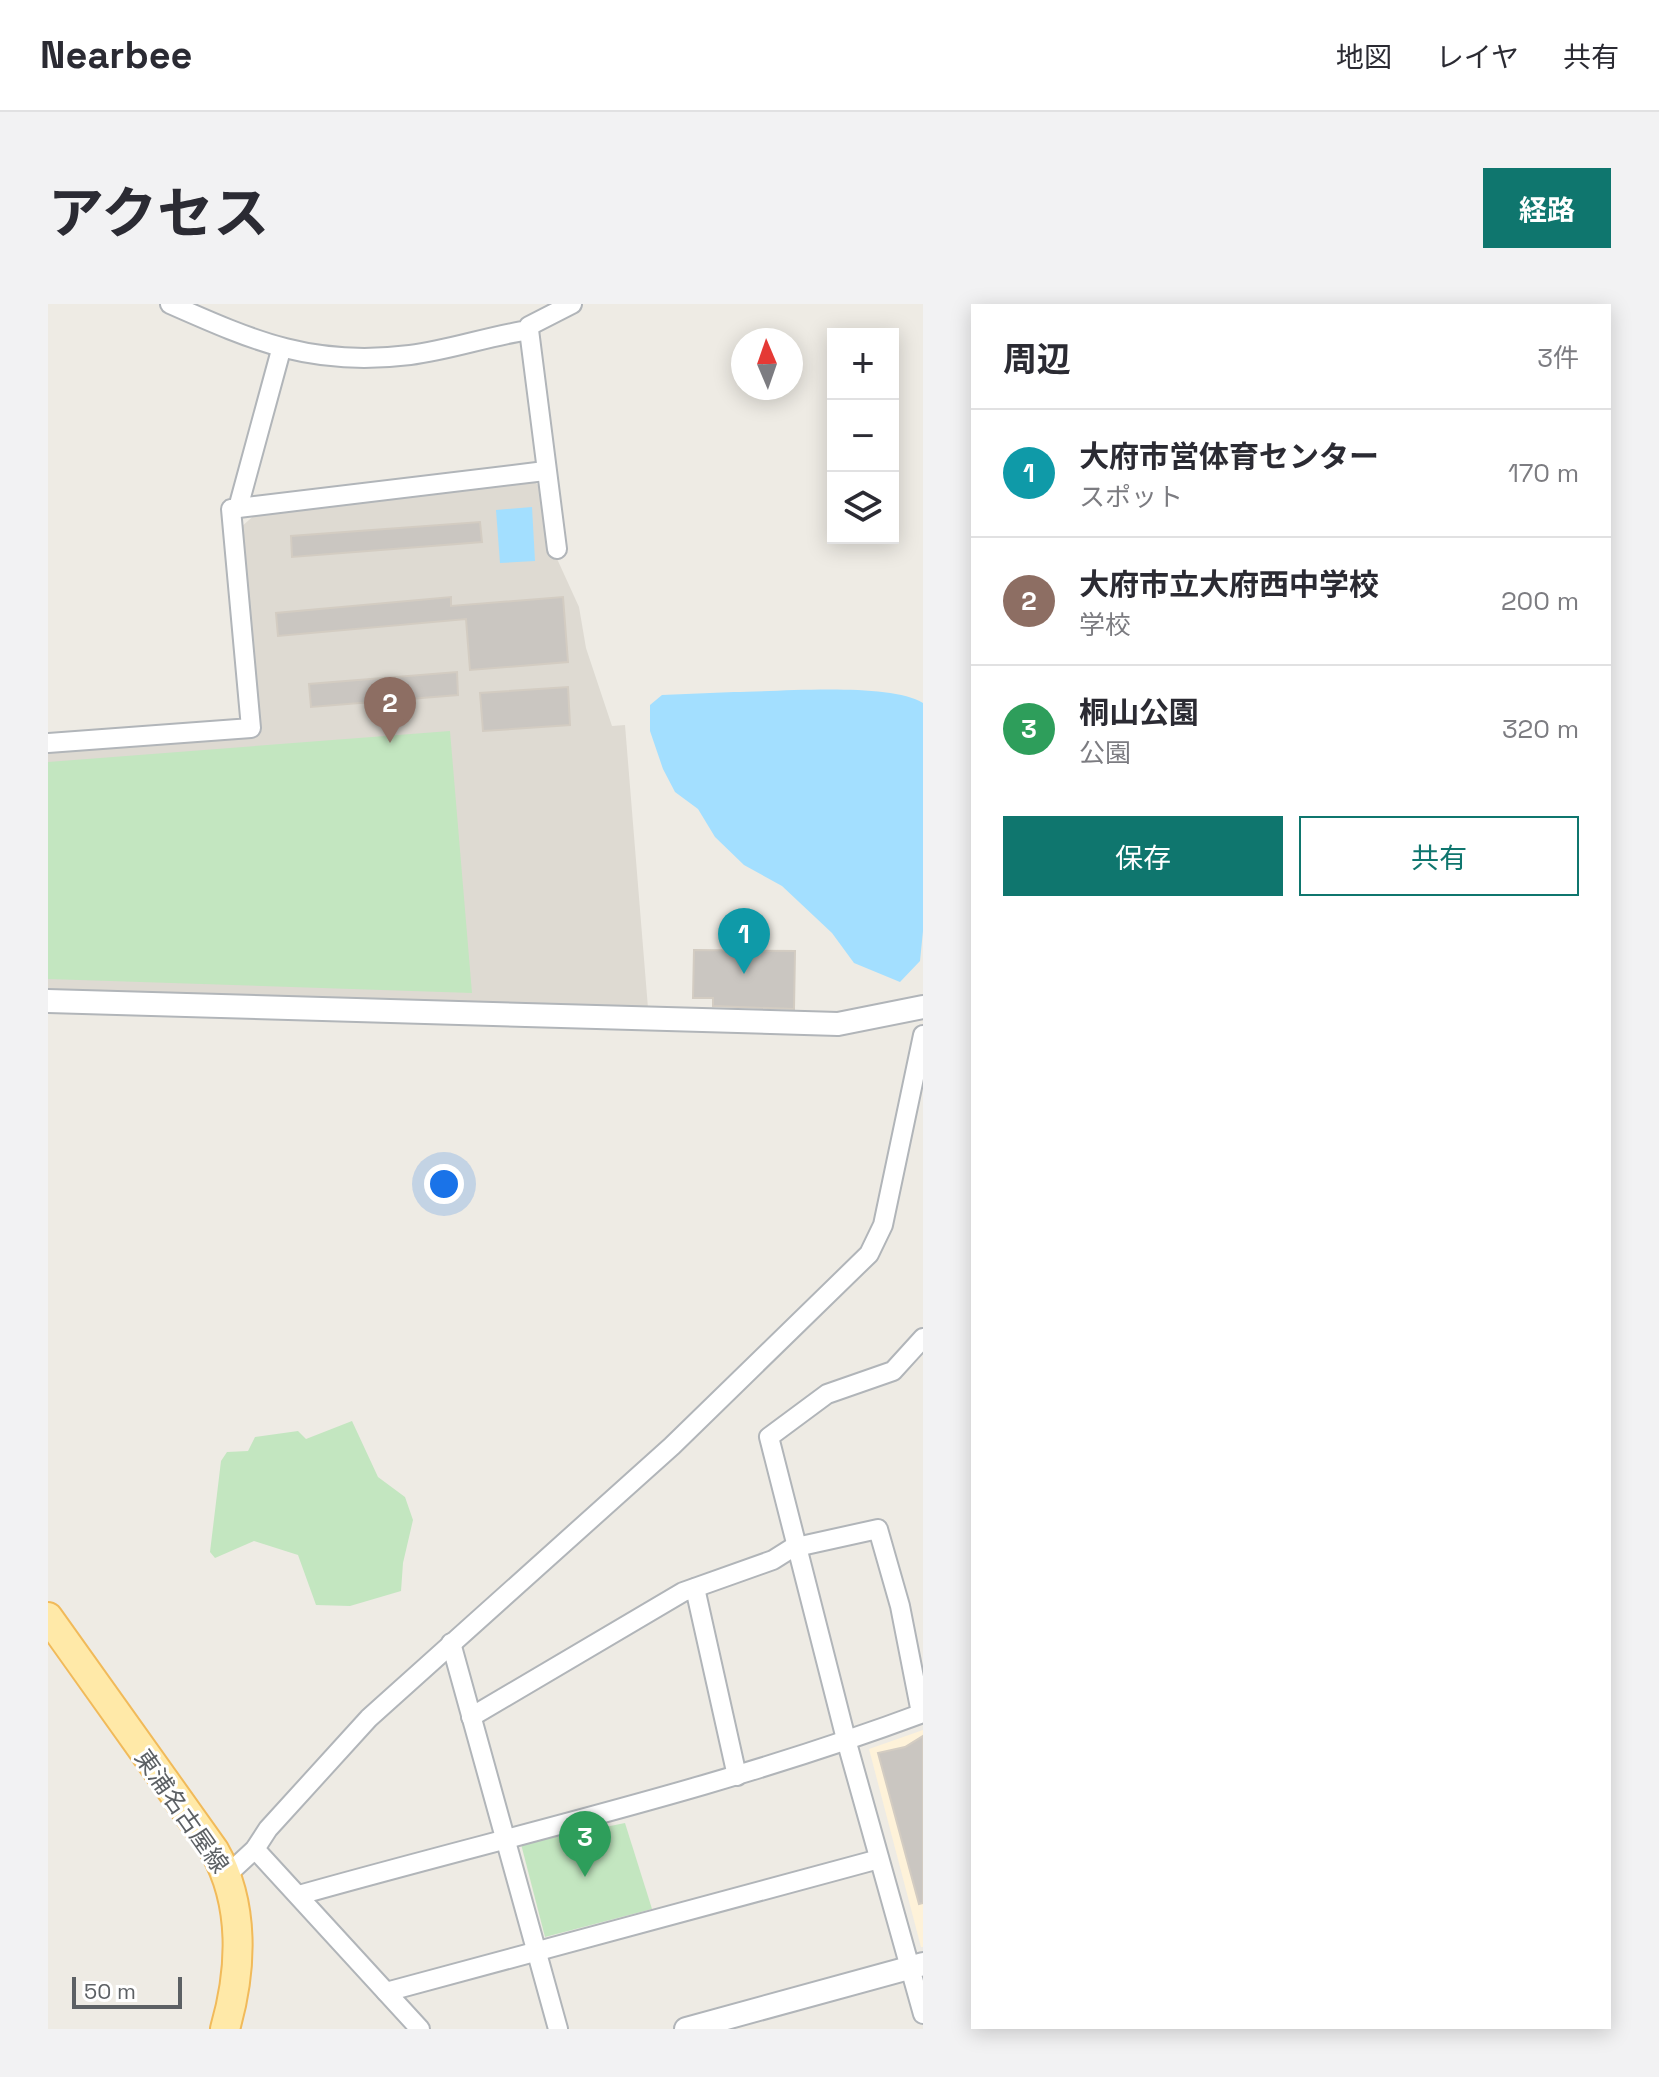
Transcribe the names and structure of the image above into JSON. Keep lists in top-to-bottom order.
{
  "streets": {
    "main road": ["東浦名古屋線"]
  },
  "scale_bar": "50 m",
  "north": "top",
  "page": {
    "header": "Nearbee",
    "nav": ["地図", "レイヤ", "共有"],
    "title": "アクセス",
    "buttons": [
      "経路",
      ["保存", "共有"]
    ],
    "heading": ["周辺", "3件"],
    "map_buttons": ["+", "−"],
    "list": [
      {
        "mark": "1",
        "name": "大府市営体育センター",
        "note": "スポット",
        "value": "170 m"
      },
      {
        "mark": "2",
        "name": "大府市立大府西中学校",
        "note": "学校",
        "value": "200 m"
      },
      {
        "mark": "3",
        "name": "桐山公園",
        "note": "公園",
        "value": "320 m"
      }
    ],
    "pins": ["2", "1", "3"],
    "scale": "50 m"
  }
}
